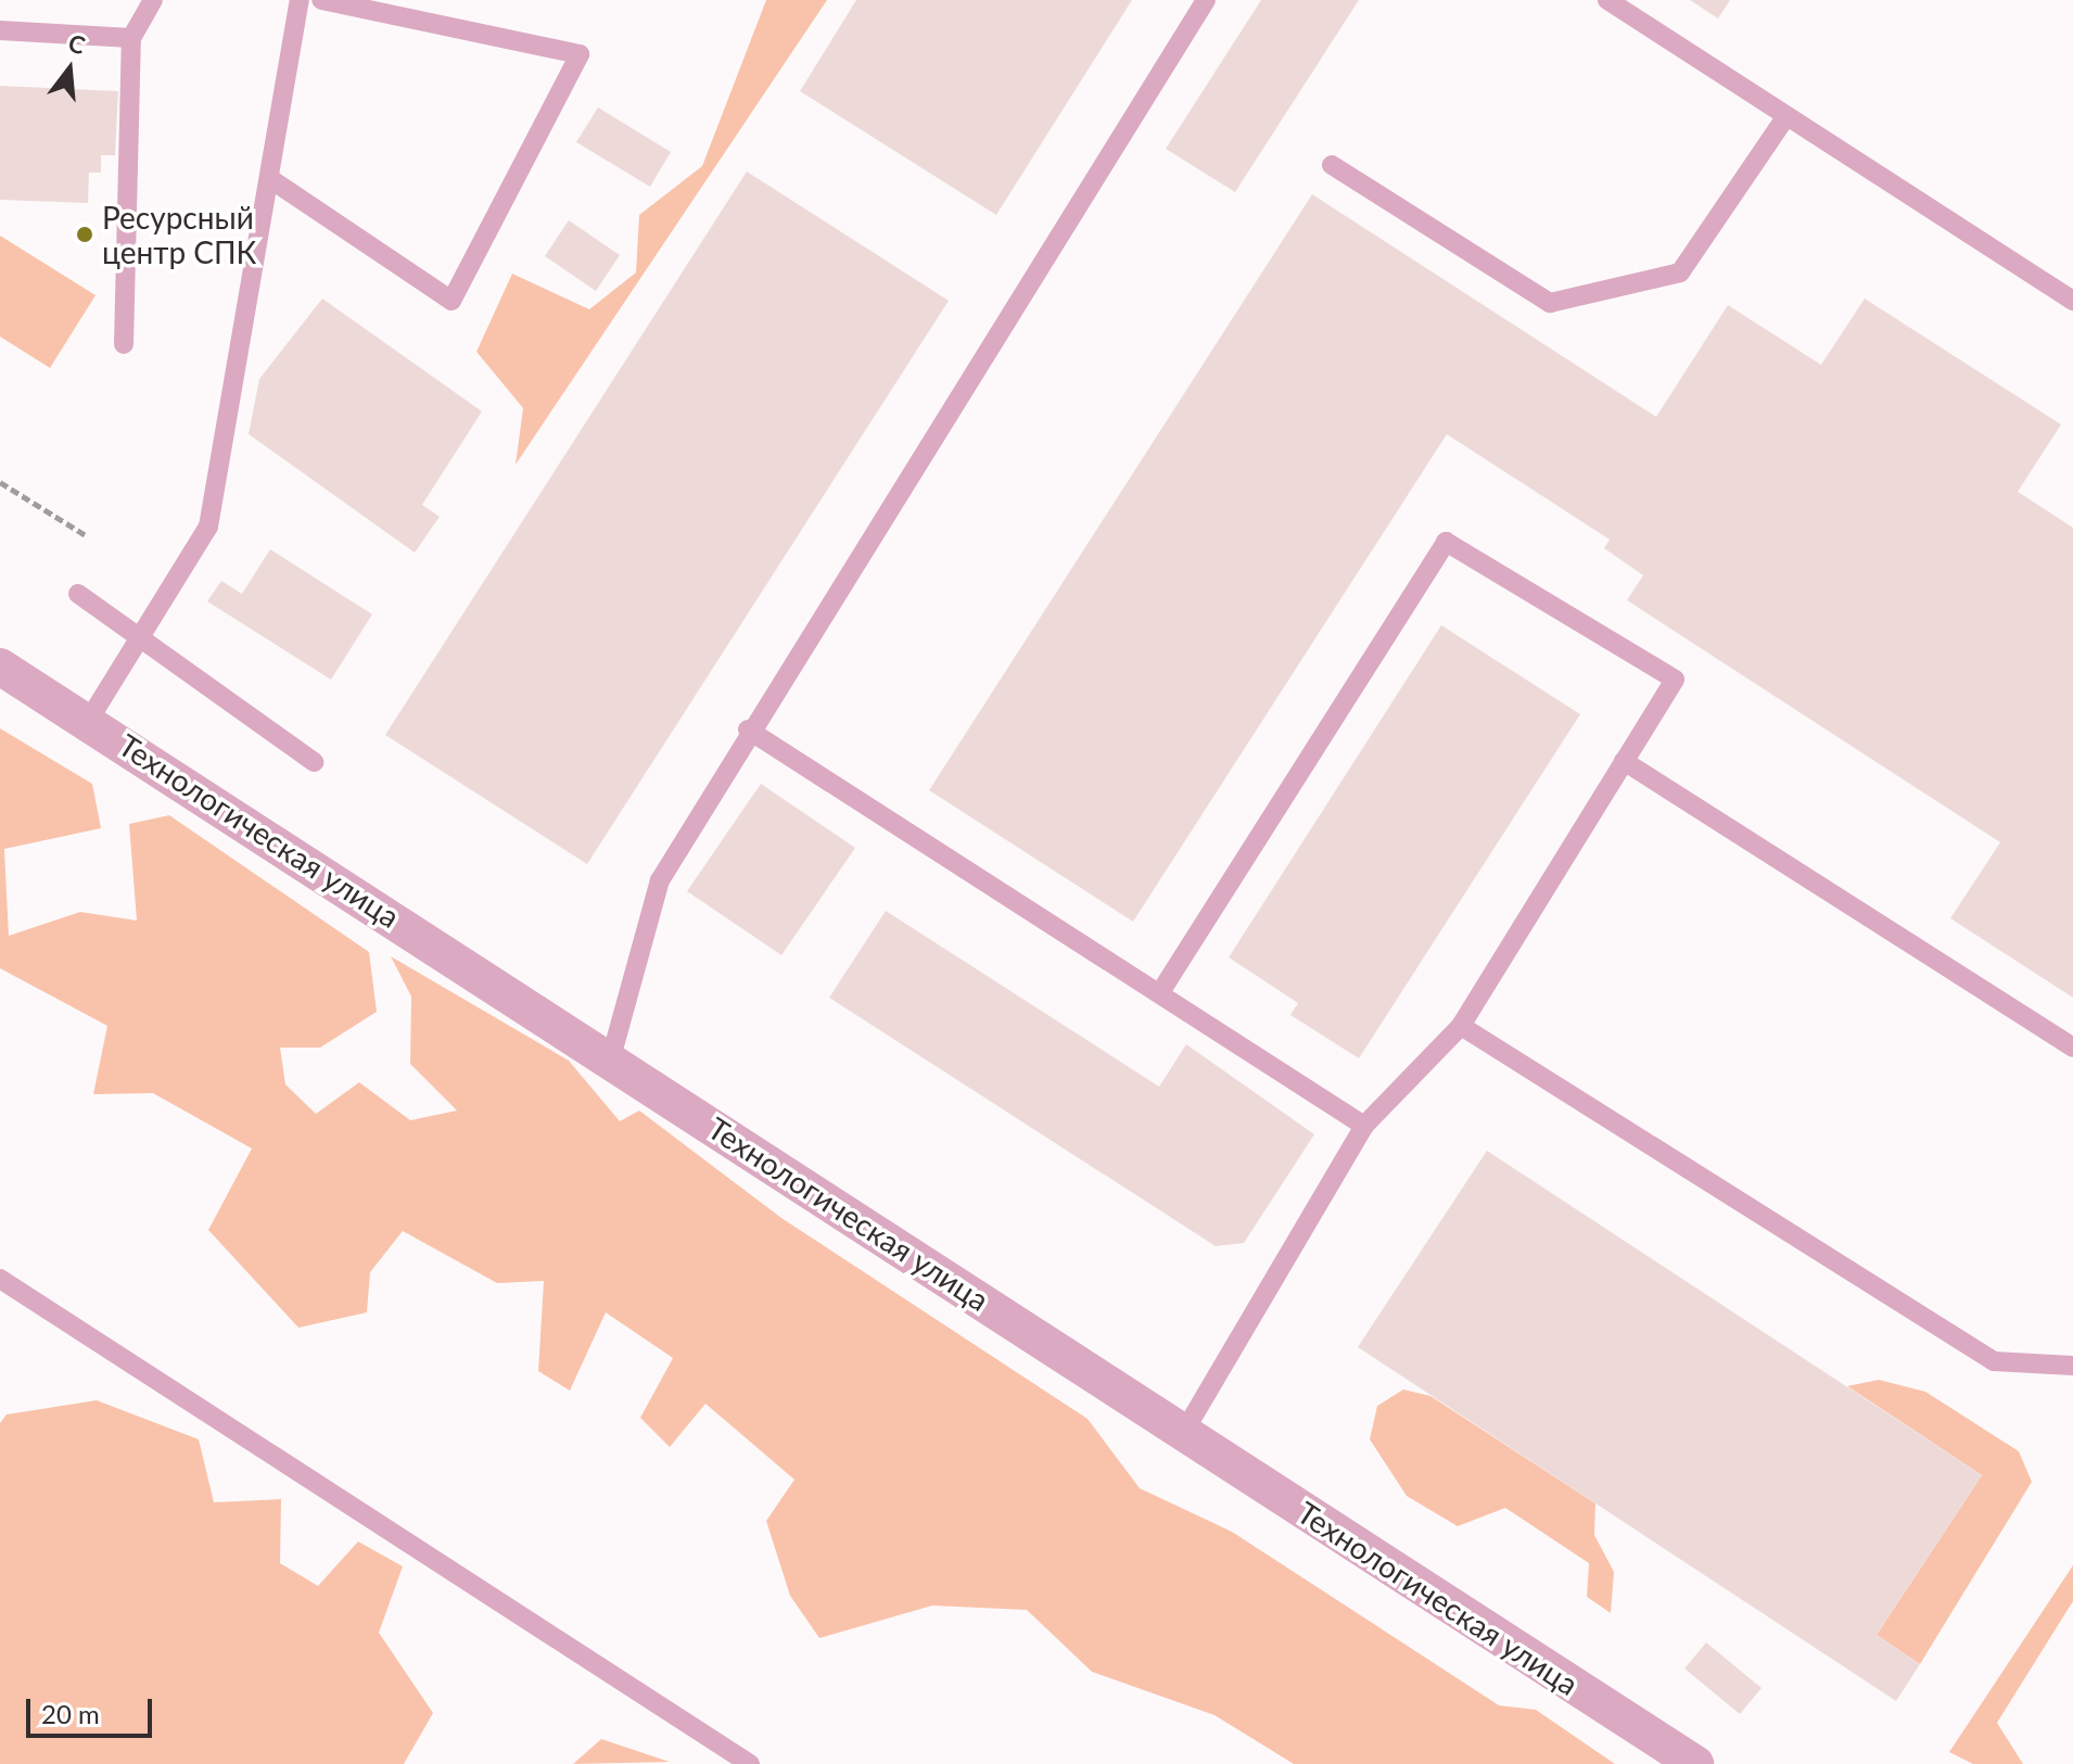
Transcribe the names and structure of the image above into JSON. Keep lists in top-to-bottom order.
{
  "streets": {
    "street": ["Технологическая улица"]
  },
  "places": ["Ресурсный центр СПК"],
  "scale_bar": "20 m",
  "north": "top"
}
